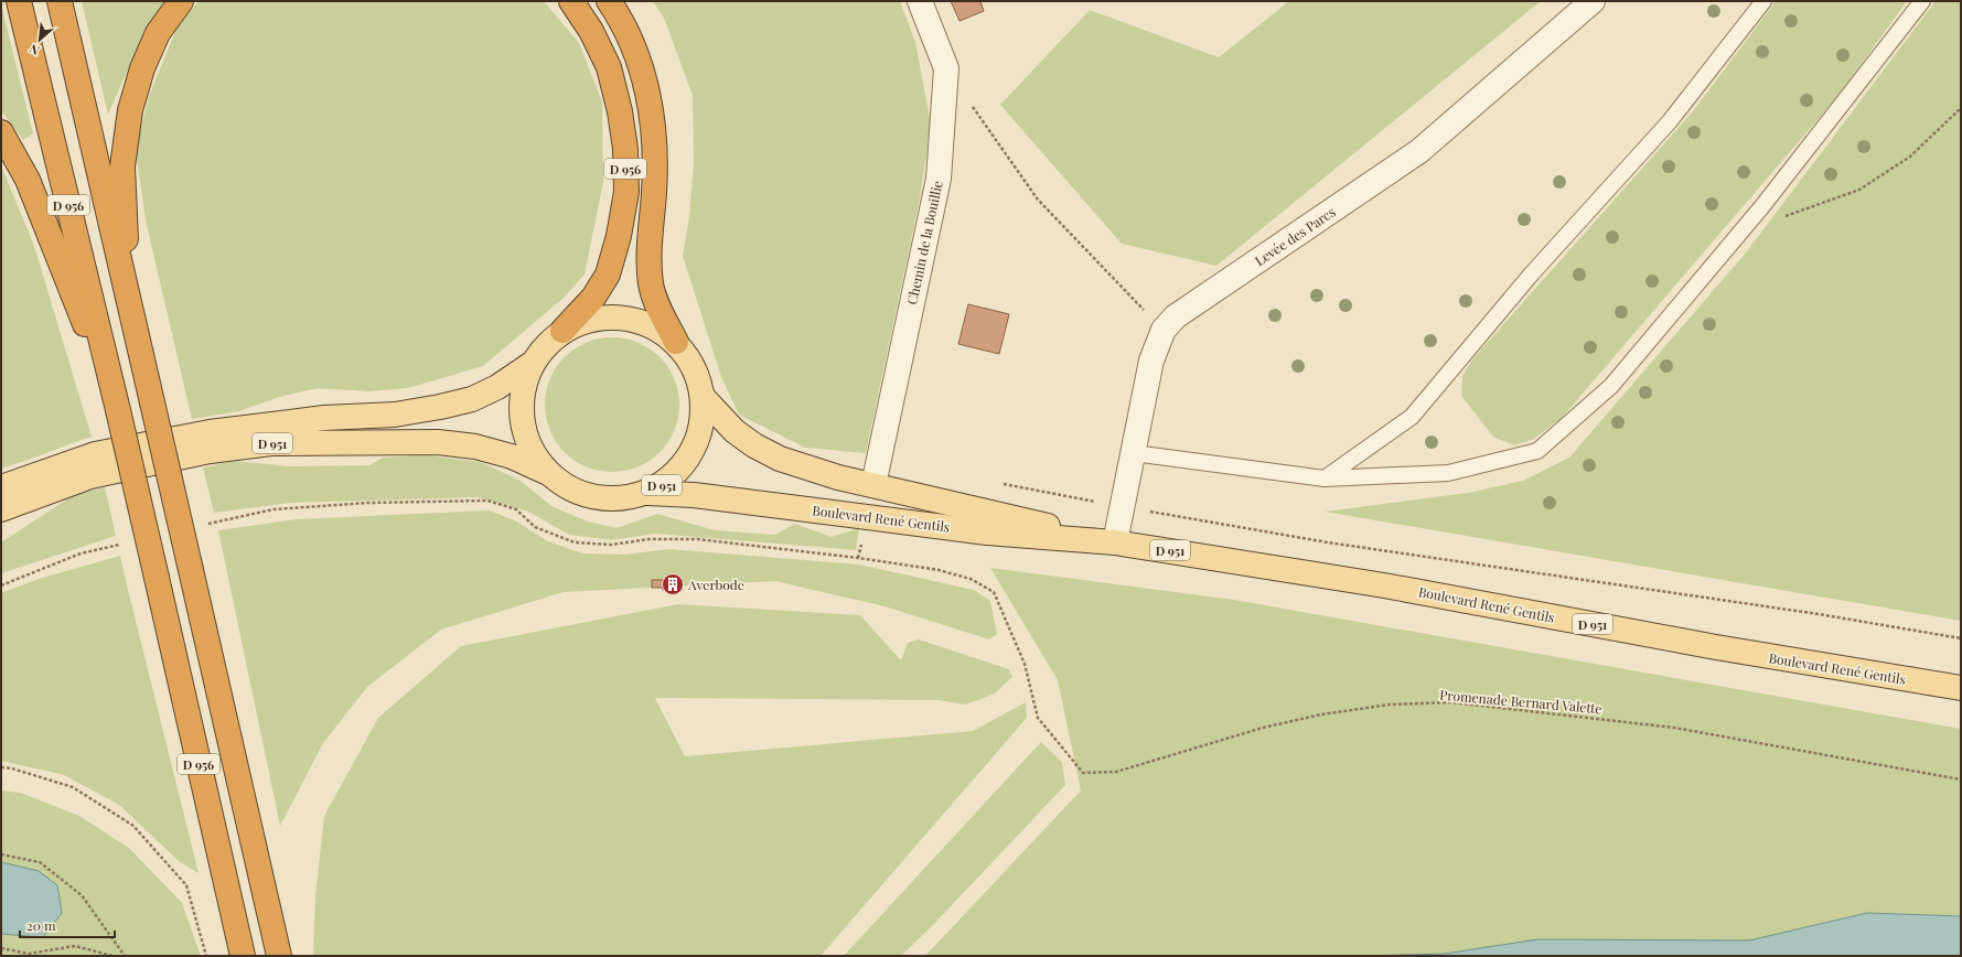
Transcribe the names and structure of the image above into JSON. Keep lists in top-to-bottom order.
{
  "streets": {
    "highway": ["D 956"],
    "main road": ["D 951", "Boulevard René Gentils"],
    "street": ["Levée des Parcs", "Chemin de la Bouillie"],
    "path": ["Promenade Bernard Valette"]
  },
  "crossings": [
    ["D 956", "D 951"],
    ["Levée des Parcs", "Boulevard René Gentils"],
    ["Chemin de la Bouillie", "Boulevard René Gentils"],
    ["D 951", "Boulevard René Gentils"]
  ],
  "places": {
    "building": ["Averbode"]
  },
  "scale_bar": "20 m",
  "north": "bottom left"
}
